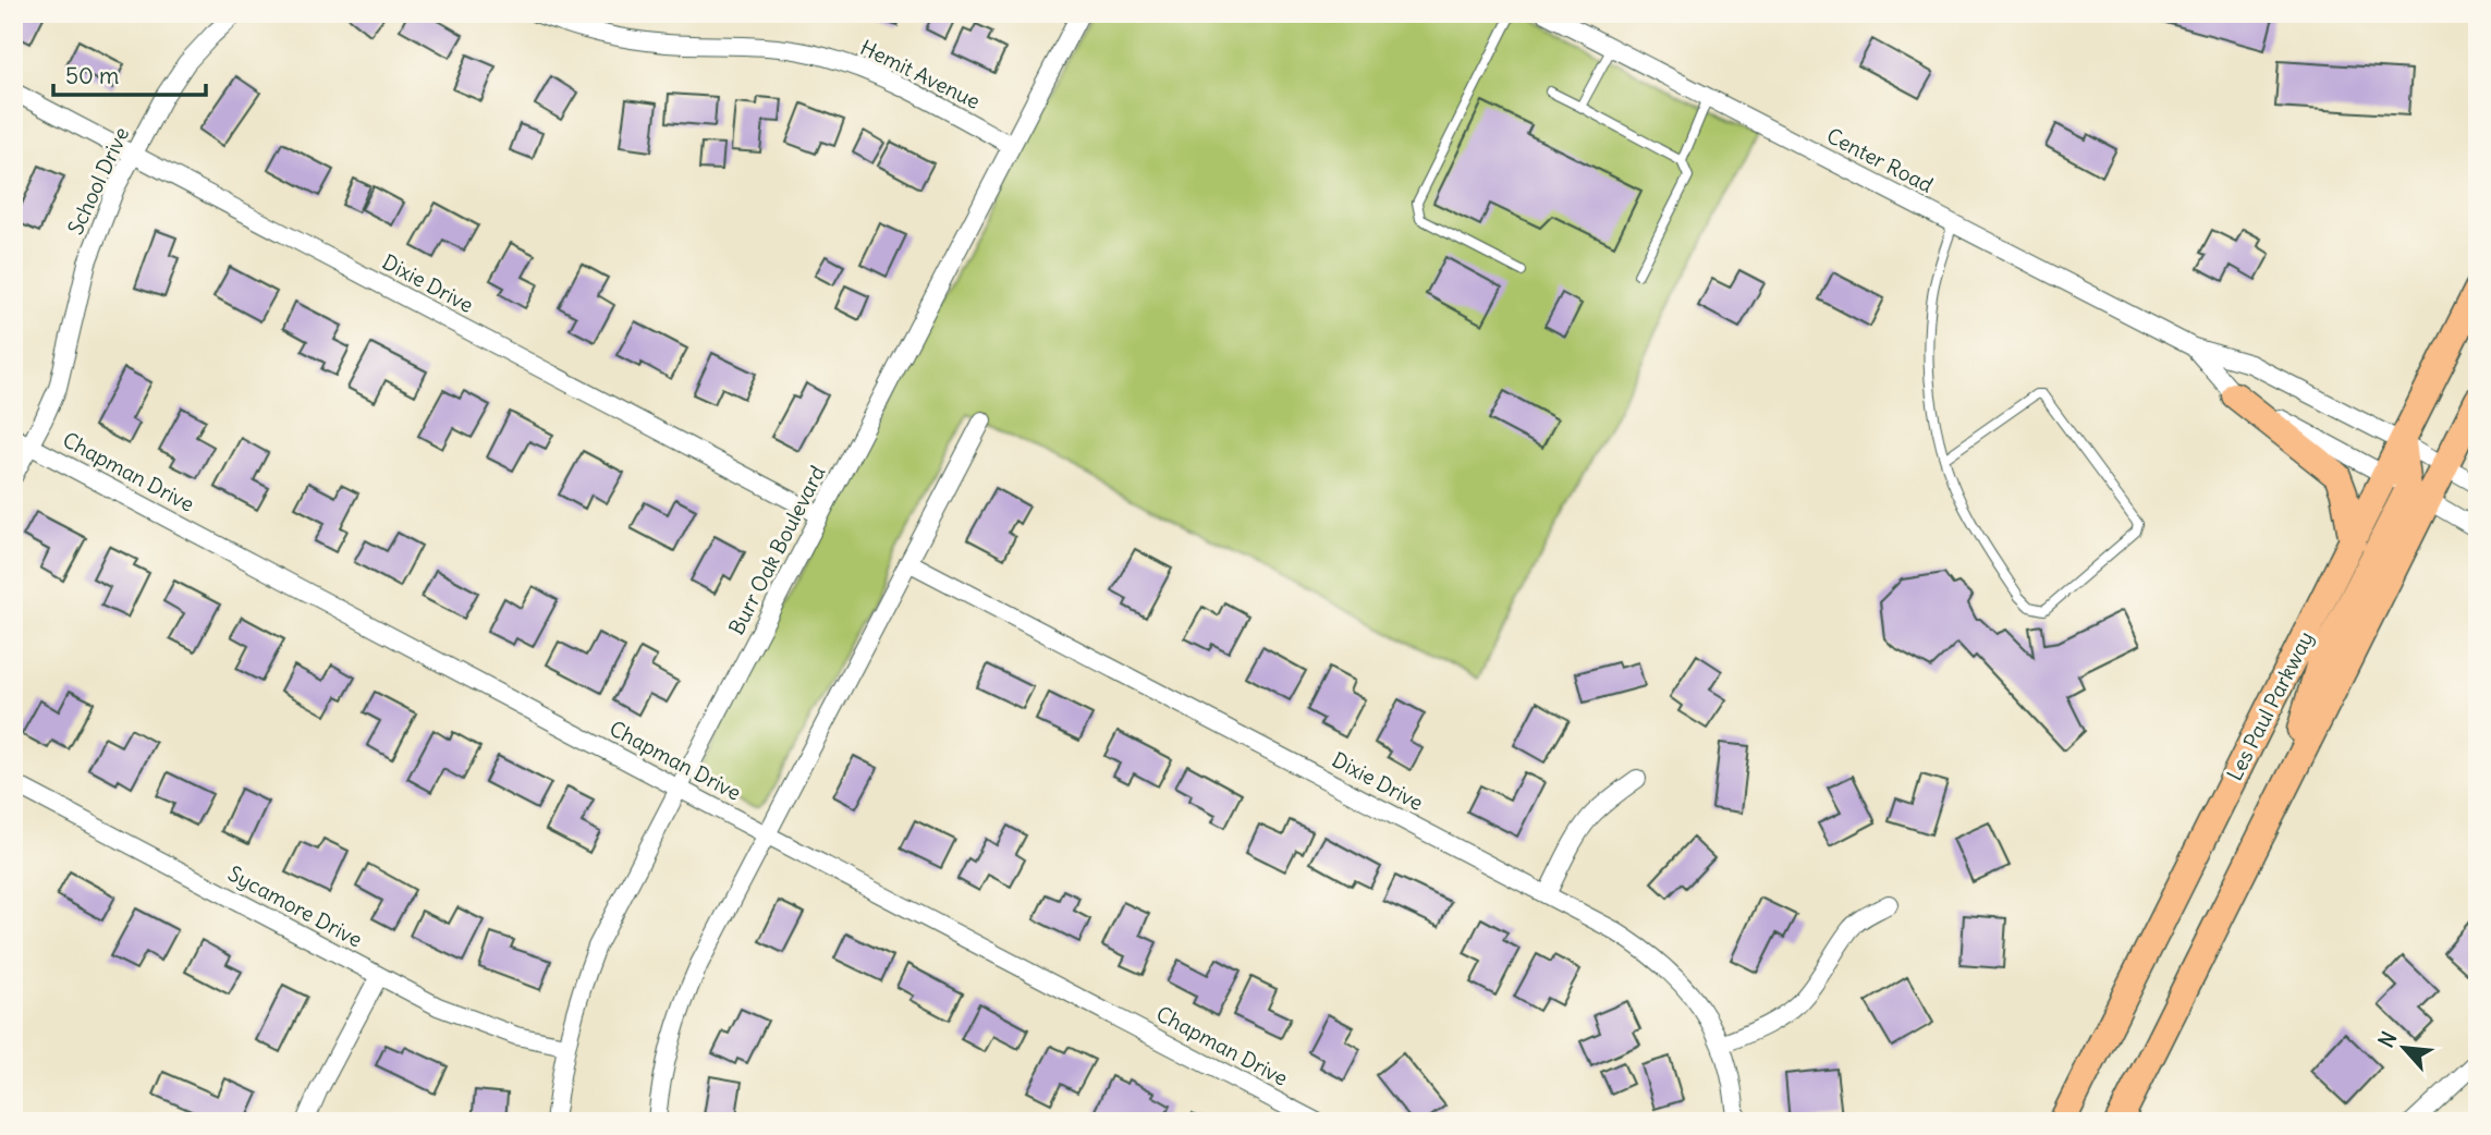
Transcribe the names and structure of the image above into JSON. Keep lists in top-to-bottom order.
{
  "streets": {
    "main road": ["Les Paul Parkway"],
    "street": [
      "Hemit Avenue",
      "Center Road",
      "School Drive",
      "Dixie Drive",
      "Chapman Drive",
      "Burr Oak Boulevard",
      "Sycamore Drive"
    ]
  },
  "crossings": [
    ["Hemit Avenue", "Burr Oak Boulevard"],
    ["Center Road", "Les Paul Parkway"],
    ["School Drive", "Dixie Drive"],
    ["School Drive", "Chapman Drive"],
    ["Dixie Drive", "Burr Oak Boulevard"],
    ["Chapman Drive", "Burr Oak Boulevard"],
    ["Burr Oak Boulevard", "Sycamore Drive"]
  ],
  "scale_bar": "50 m",
  "north": "top left"
}
